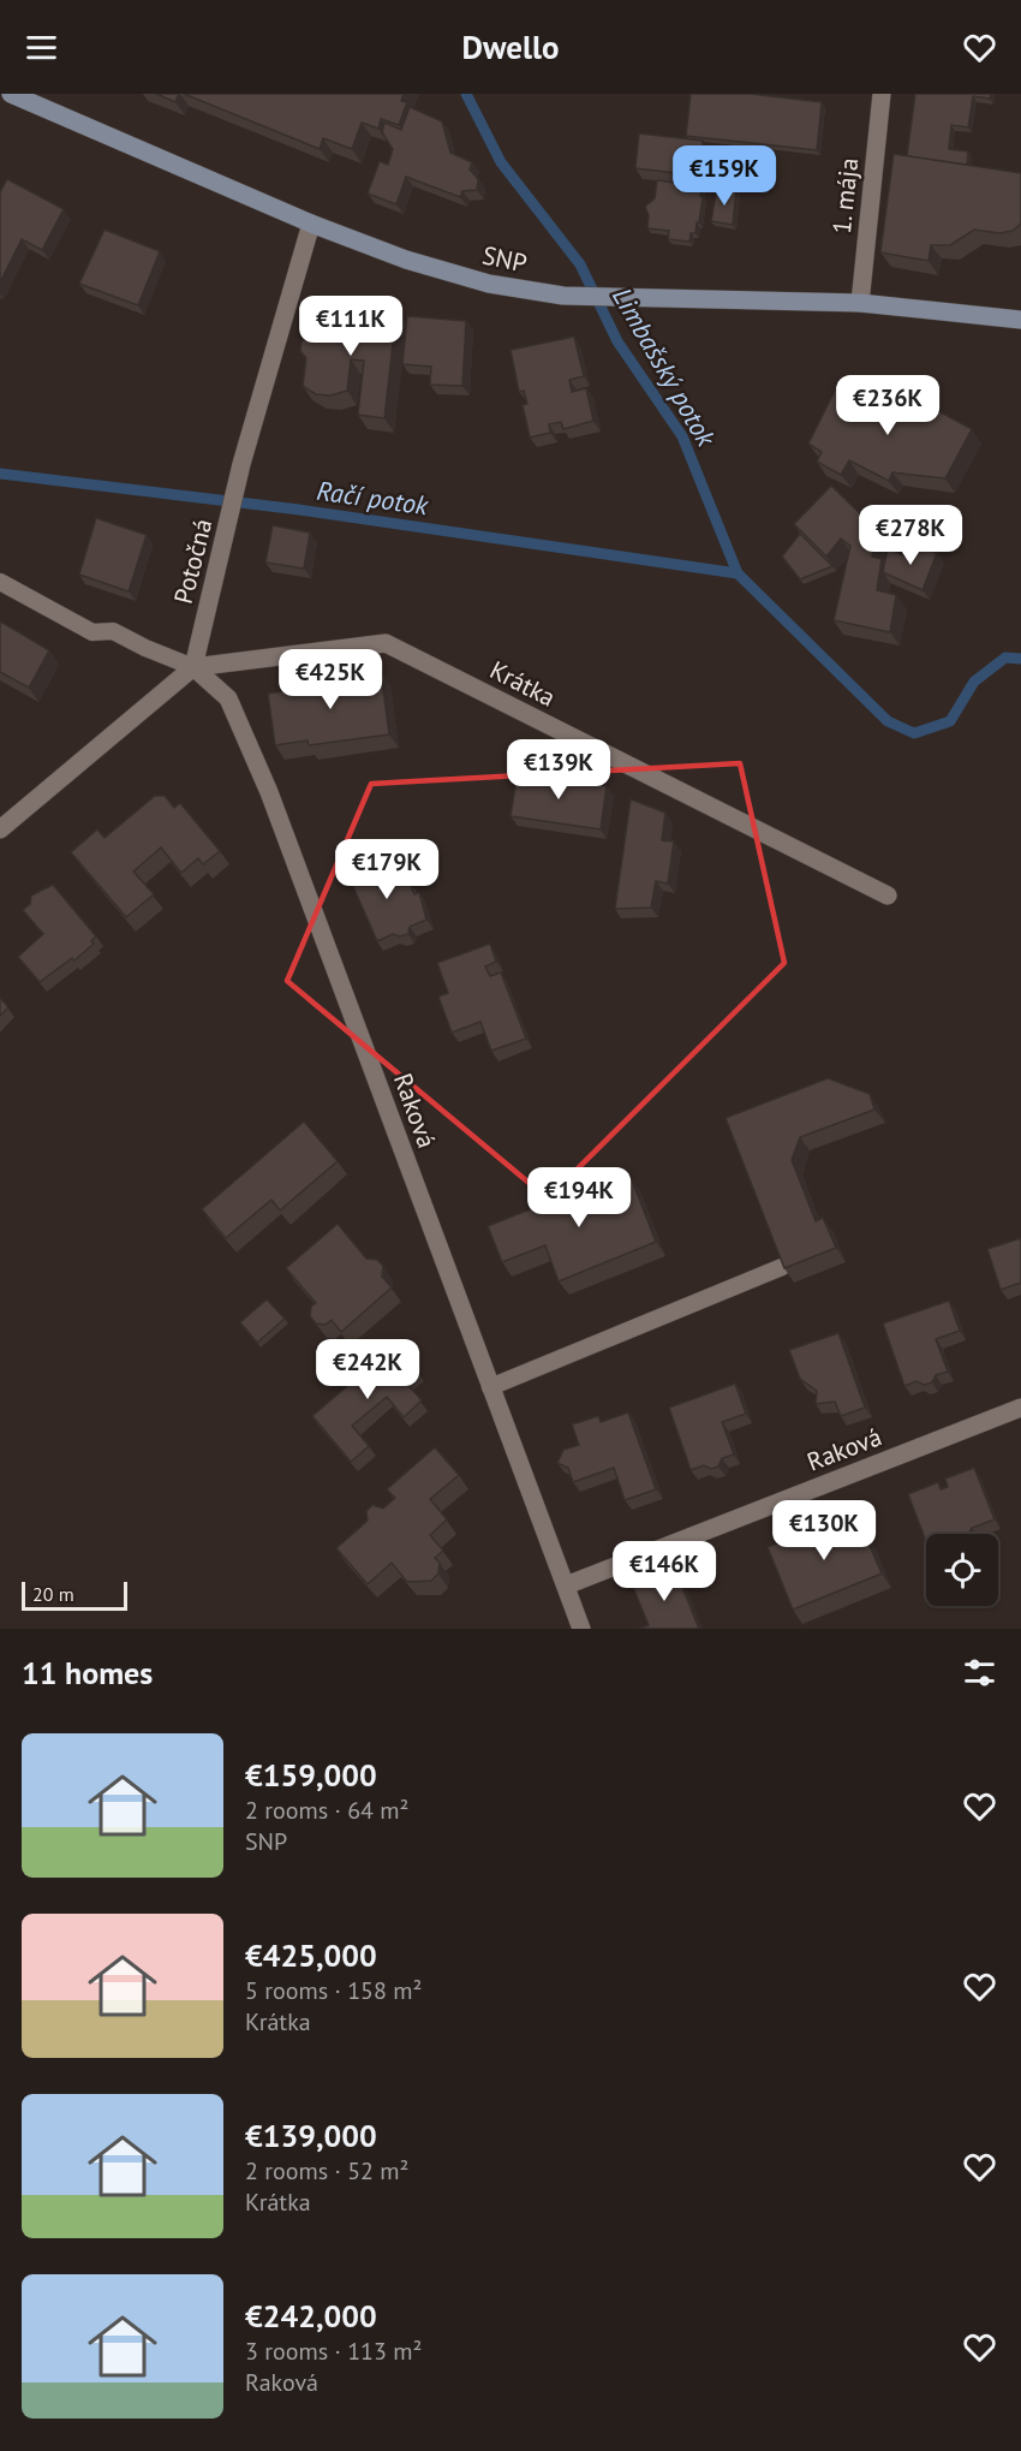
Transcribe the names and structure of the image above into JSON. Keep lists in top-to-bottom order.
{
  "streets": {
    "street": [
      "1. mája",
      "SNP",
      "Potočná",
      "Krátka",
      "Raková"
    ]
  },
  "crossings": [
    ["1. mája", "SNP"],
    ["SNP", "Potočná"],
    ["Potočná", "Krátka"],
    ["Potočná", "Raková"],
    ["Krátka", "Raková"]
  ],
  "water": ["Limbašský potok", "Račí potok"],
  "scale_bar": "20 m",
  "page": {
    "header": "Dwello",
    "price": [
      "€159K",
      "€111K",
      "€236K",
      "€278K",
      "€425K",
      "€139K",
      "€179K",
      "€194K",
      "€242K",
      "€130K",
      "€146K"
    ],
    "scale": "20 m",
    "heading": "11 homes",
    "list": [
      {
        "name": "€159,000",
        "note": "2 rooms · 64 m² · SNP"
      },
      {
        "name": "€425,000",
        "note": "5 rooms · 158 m² · Krátka"
      },
      {
        "name": "€139,000",
        "note": "2 rooms · 52 m² · Krátka"
      },
      {
        "name": "€242,000",
        "note": "3 rooms · 113 m² · Raková"
      }
    ]
  }
}
